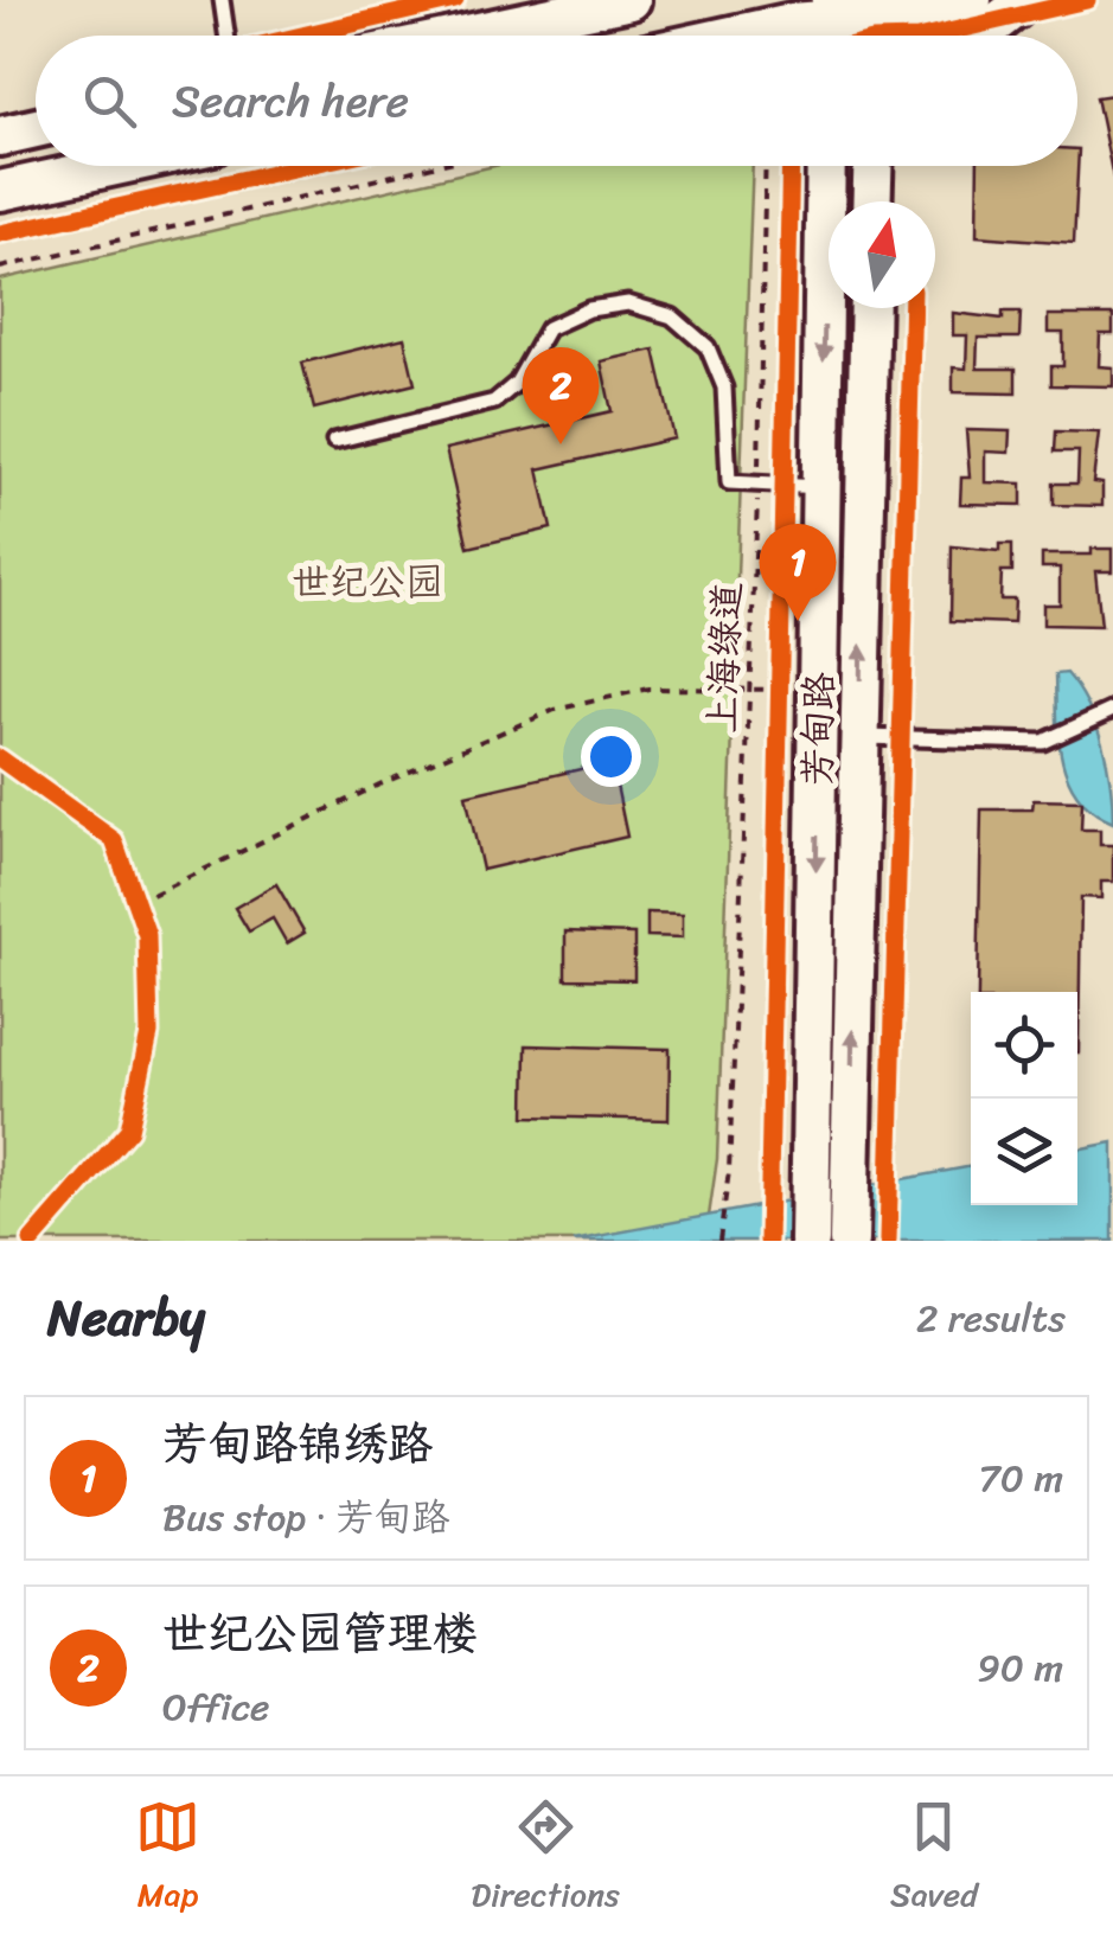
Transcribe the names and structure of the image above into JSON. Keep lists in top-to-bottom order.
{
  "streets": {
    "main road": ["芳甸路"],
    "path": ["上海绿道"]
  },
  "parks": ["世纪公园"],
  "north": "top",
  "page": {
    "search": "Search here",
    "pins": ["2", "1"],
    "heading": ["Nearby", "2 results"],
    "list": [
      {
        "mark": "1",
        "name": "芳甸路锦绣路",
        "note": "Bus stop · 芳甸路",
        "value": "70 m"
      },
      {
        "mark": "2",
        "name": "世纪公园管理楼",
        "note": "Office",
        "value": "90 m"
      }
    ],
    "nav": ["Map", "Directions", "Saved"]
  }
}
